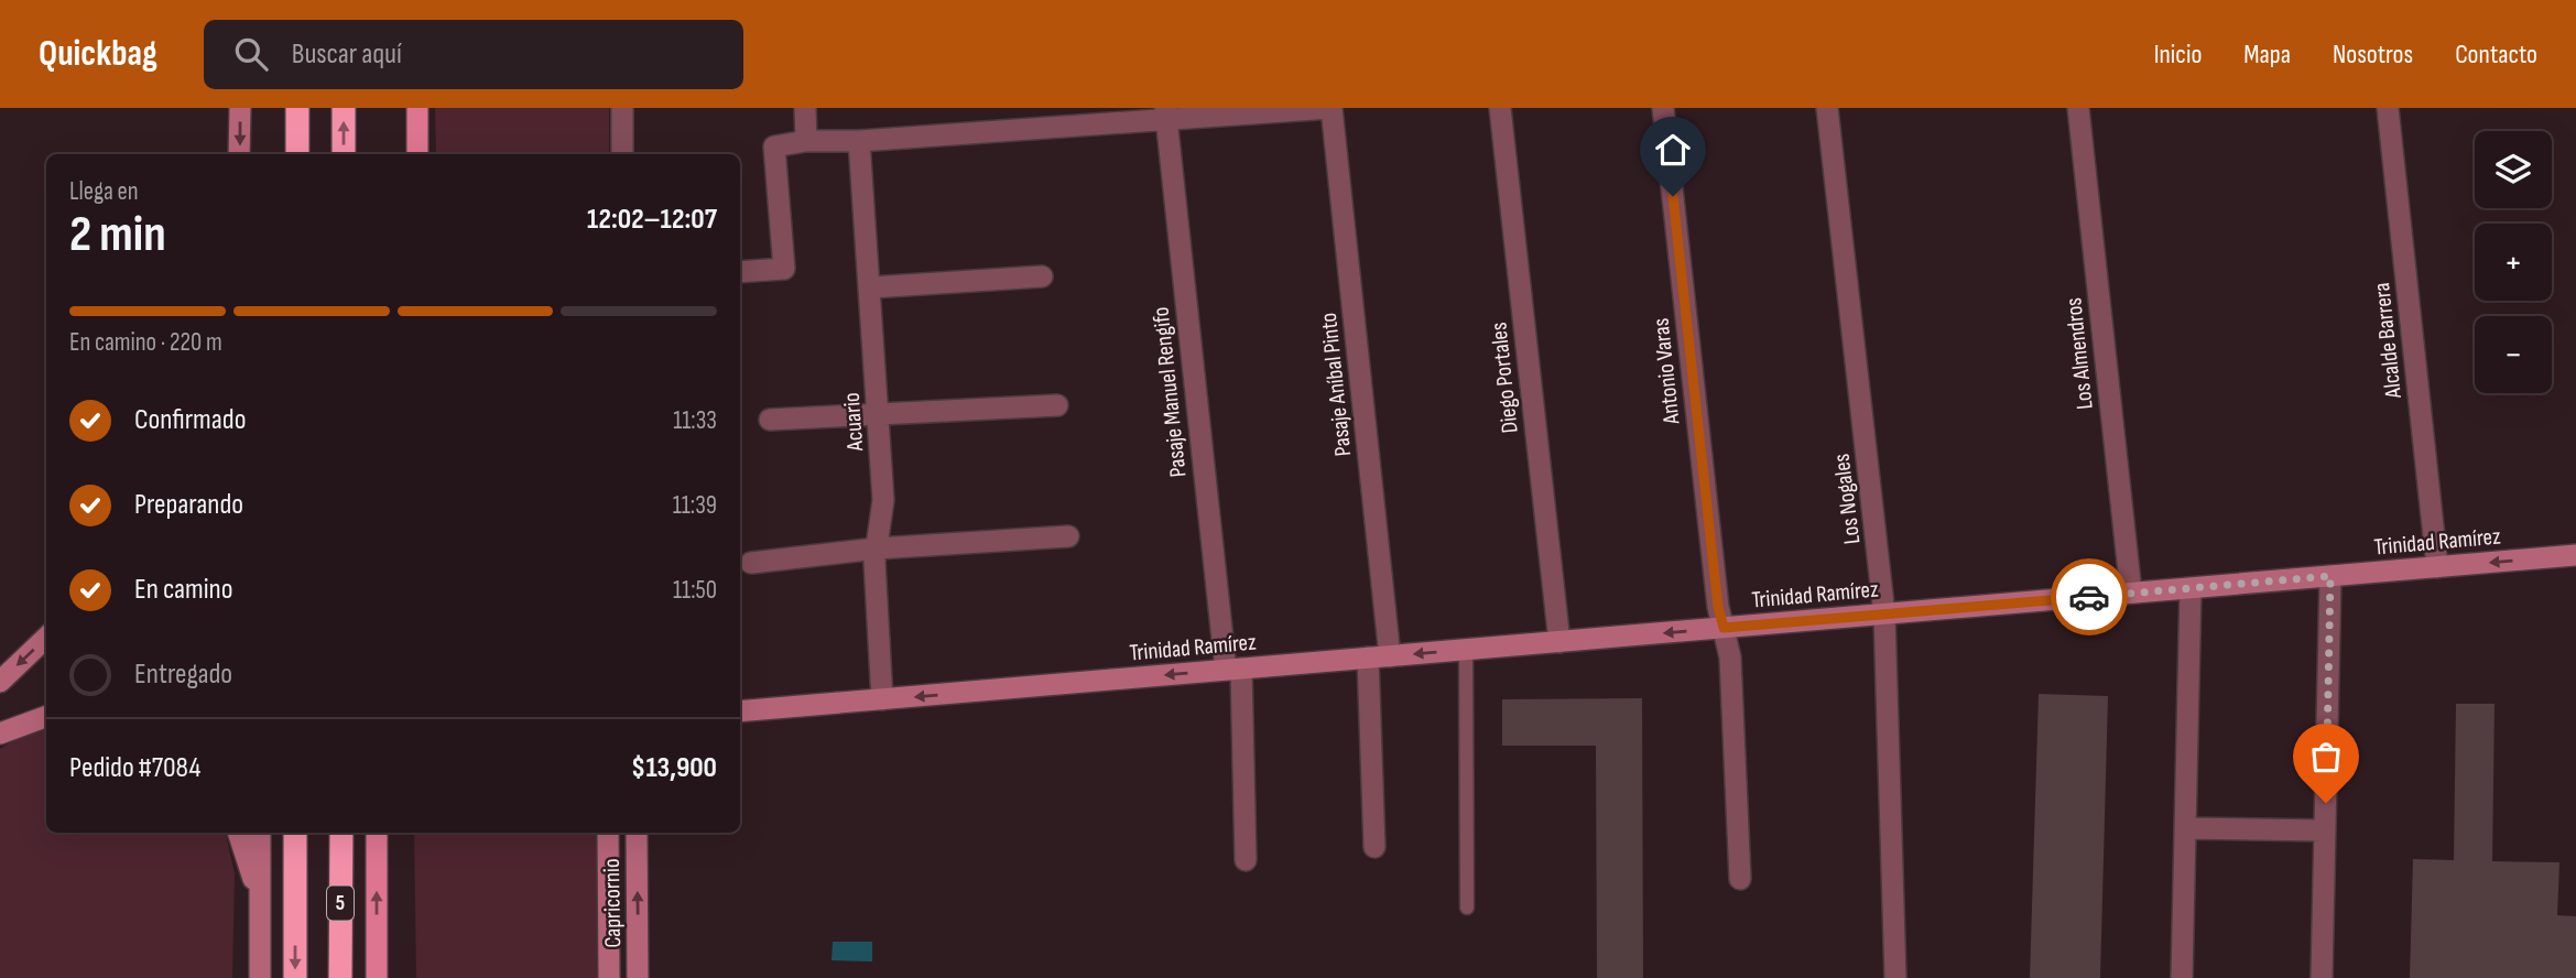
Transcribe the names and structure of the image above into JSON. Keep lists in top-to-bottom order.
{
  "streets": {
    "highway": ["5"],
    "main road": ["Trinidad Ramírez", "Capricornio"],
    "street": [
      "Alcalde Barrera",
      "Los Almendros",
      "Antonio Varas",
      "Diego Portales",
      "Pasaje Aníbal Pinto",
      "Pasaje Manuel Rengifo",
      "Acuario",
      "Los Nogales"
    ]
  },
  "crossings": [
    ["Alcalde Barrera", "Trinidad Ramírez"],
    ["Los Almendros", "Trinidad Ramírez"],
    ["Antonio Varas", "Trinidad Ramírez"],
    ["Diego Portales", "Trinidad Ramírez"],
    ["Pasaje Aníbal Pinto", "Trinidad Ramírez"],
    ["Pasaje Manuel Rengifo", "Trinidad Ramírez"],
    ["Acuario", "Trinidad Ramírez"],
    ["Los Nogales", "Trinidad Ramírez"]
  ],
  "one_way": ["Trinidad Ramírez"],
  "page": {
    "header": "Quickbag",
    "search": "Buscar aquí",
    "nav": [
      "Inicio",
      "Mapa",
      "Nosotros",
      "Contacto"
    ],
    "map_buttons": ["+", "−"],
    "heading": ["2 min", "Llega en", "12:02–12:07"],
    "panel": ["Pedido #7084", "$13,900"],
    "bar": "En camino · 220 m",
    "list": [
      ["Confirmado", "11:33"],
      ["Preparando", "11:39"],
      ["En camino", "11:50"],
      "Entregado"
    ]
  }
}
